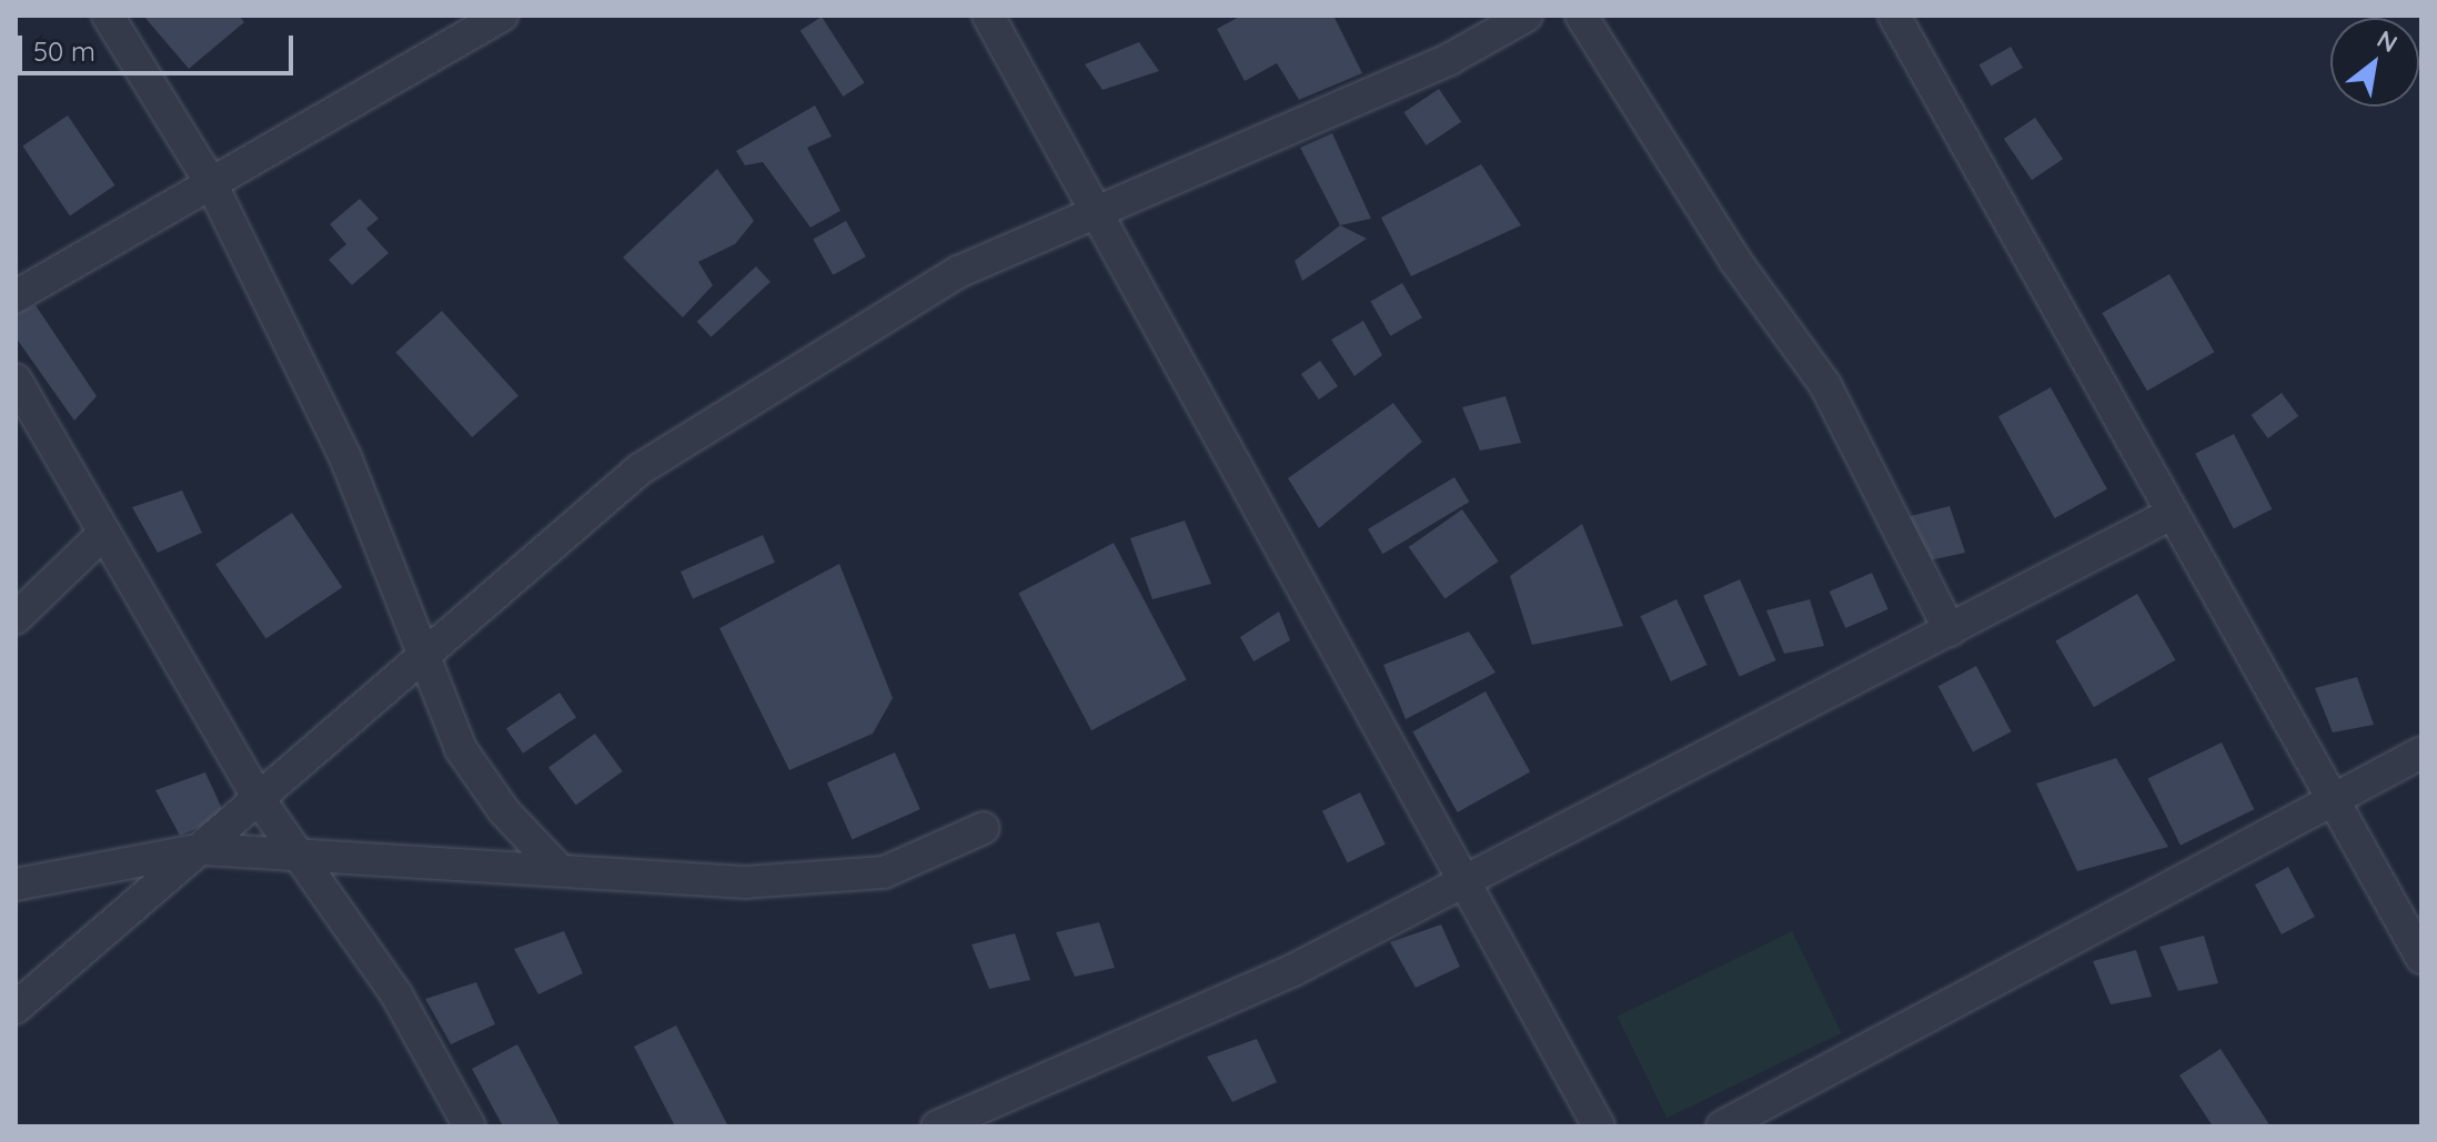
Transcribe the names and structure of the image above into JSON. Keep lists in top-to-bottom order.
{
  "scale_bar": "50 m",
  "north": "top right"
}
